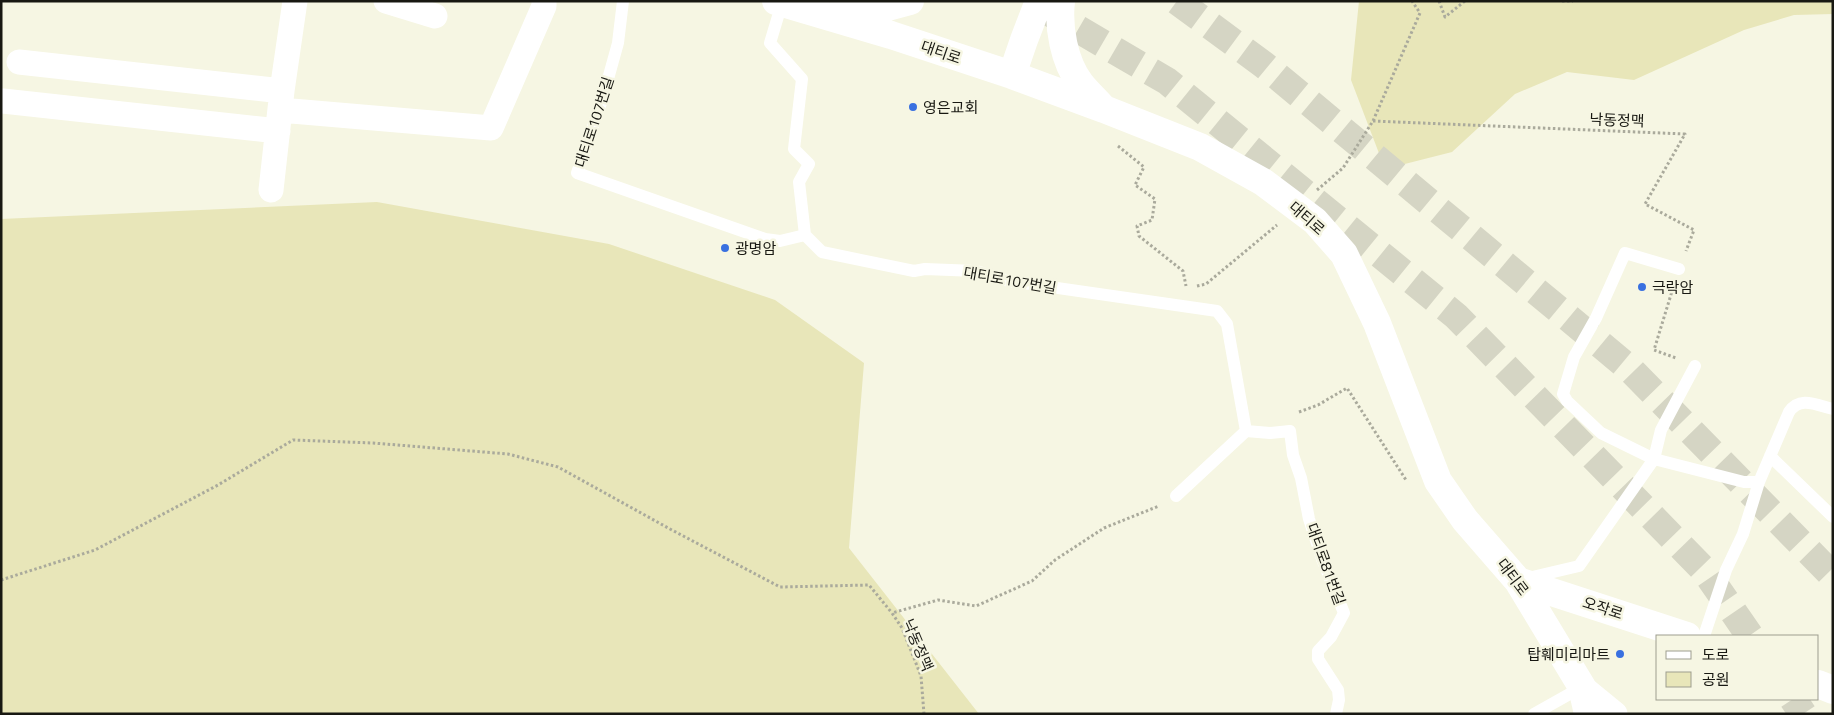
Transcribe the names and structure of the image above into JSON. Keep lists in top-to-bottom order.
{
  "streets": {
    "main road": ["대티로", "오작로"],
    "lane": ["대티로107번길", "대티로81번길"],
    "path": ["낙동정맥"]
  },
  "crossings": [
    ["대티로", "오작로"]
  ],
  "places": [
    "영은교회",
    "광명암",
    "극락암",
    "탑훼미리마트"
  ],
  "legend": ["도로", "공원"]
}
